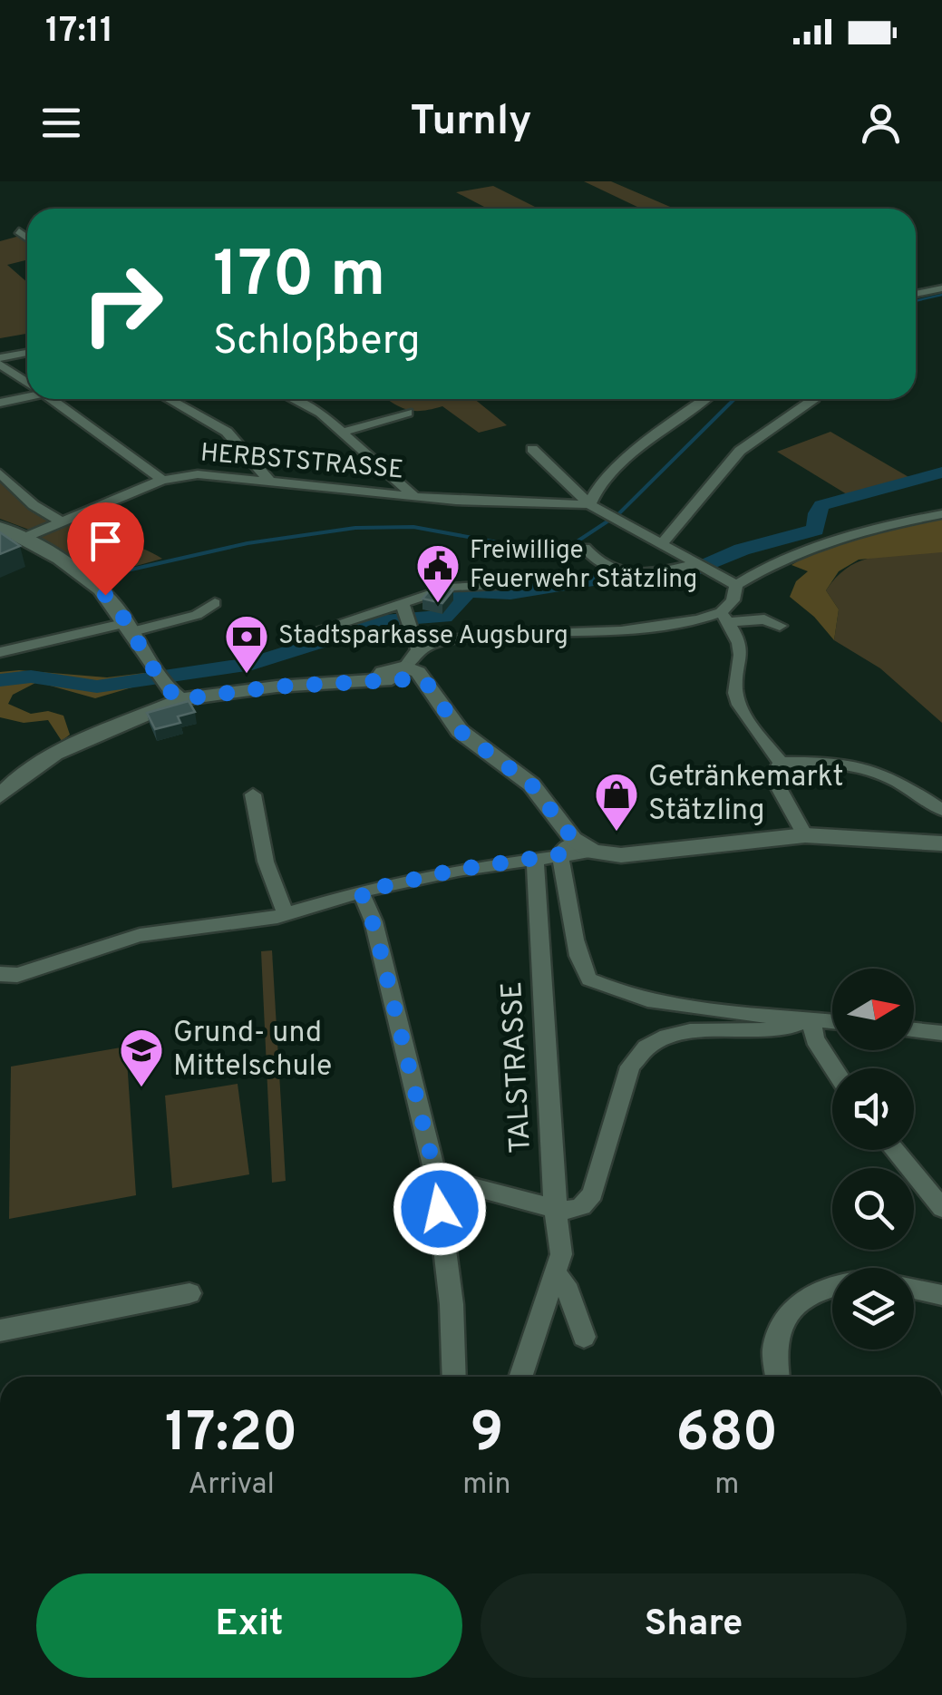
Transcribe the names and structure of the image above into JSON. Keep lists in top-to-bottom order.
{
  "streets": {
    "street": ["HERBSTSTRASSE", "TALSTRASSE"]
  },
  "places": {
    "public building": ["Freiwillige Feuerwehr Stätzling"],
    "bank": ["Stadtsparkasse Augsburg"],
    "shop": ["Getränkemarkt Stätzling"],
    "school or university": ["Grund- und Mittelschule"]
  },
  "north": "right",
  "page": {
    "status": "17:11",
    "header": "Turnly",
    "turn": ["170 m", "Schloßberg"],
    "eta": [
      "17:20",
      "Arrival",
      "9",
      "min",
      "680",
      "m"
    ],
    "buttons": ["Exit", "Share"]
  }
}
